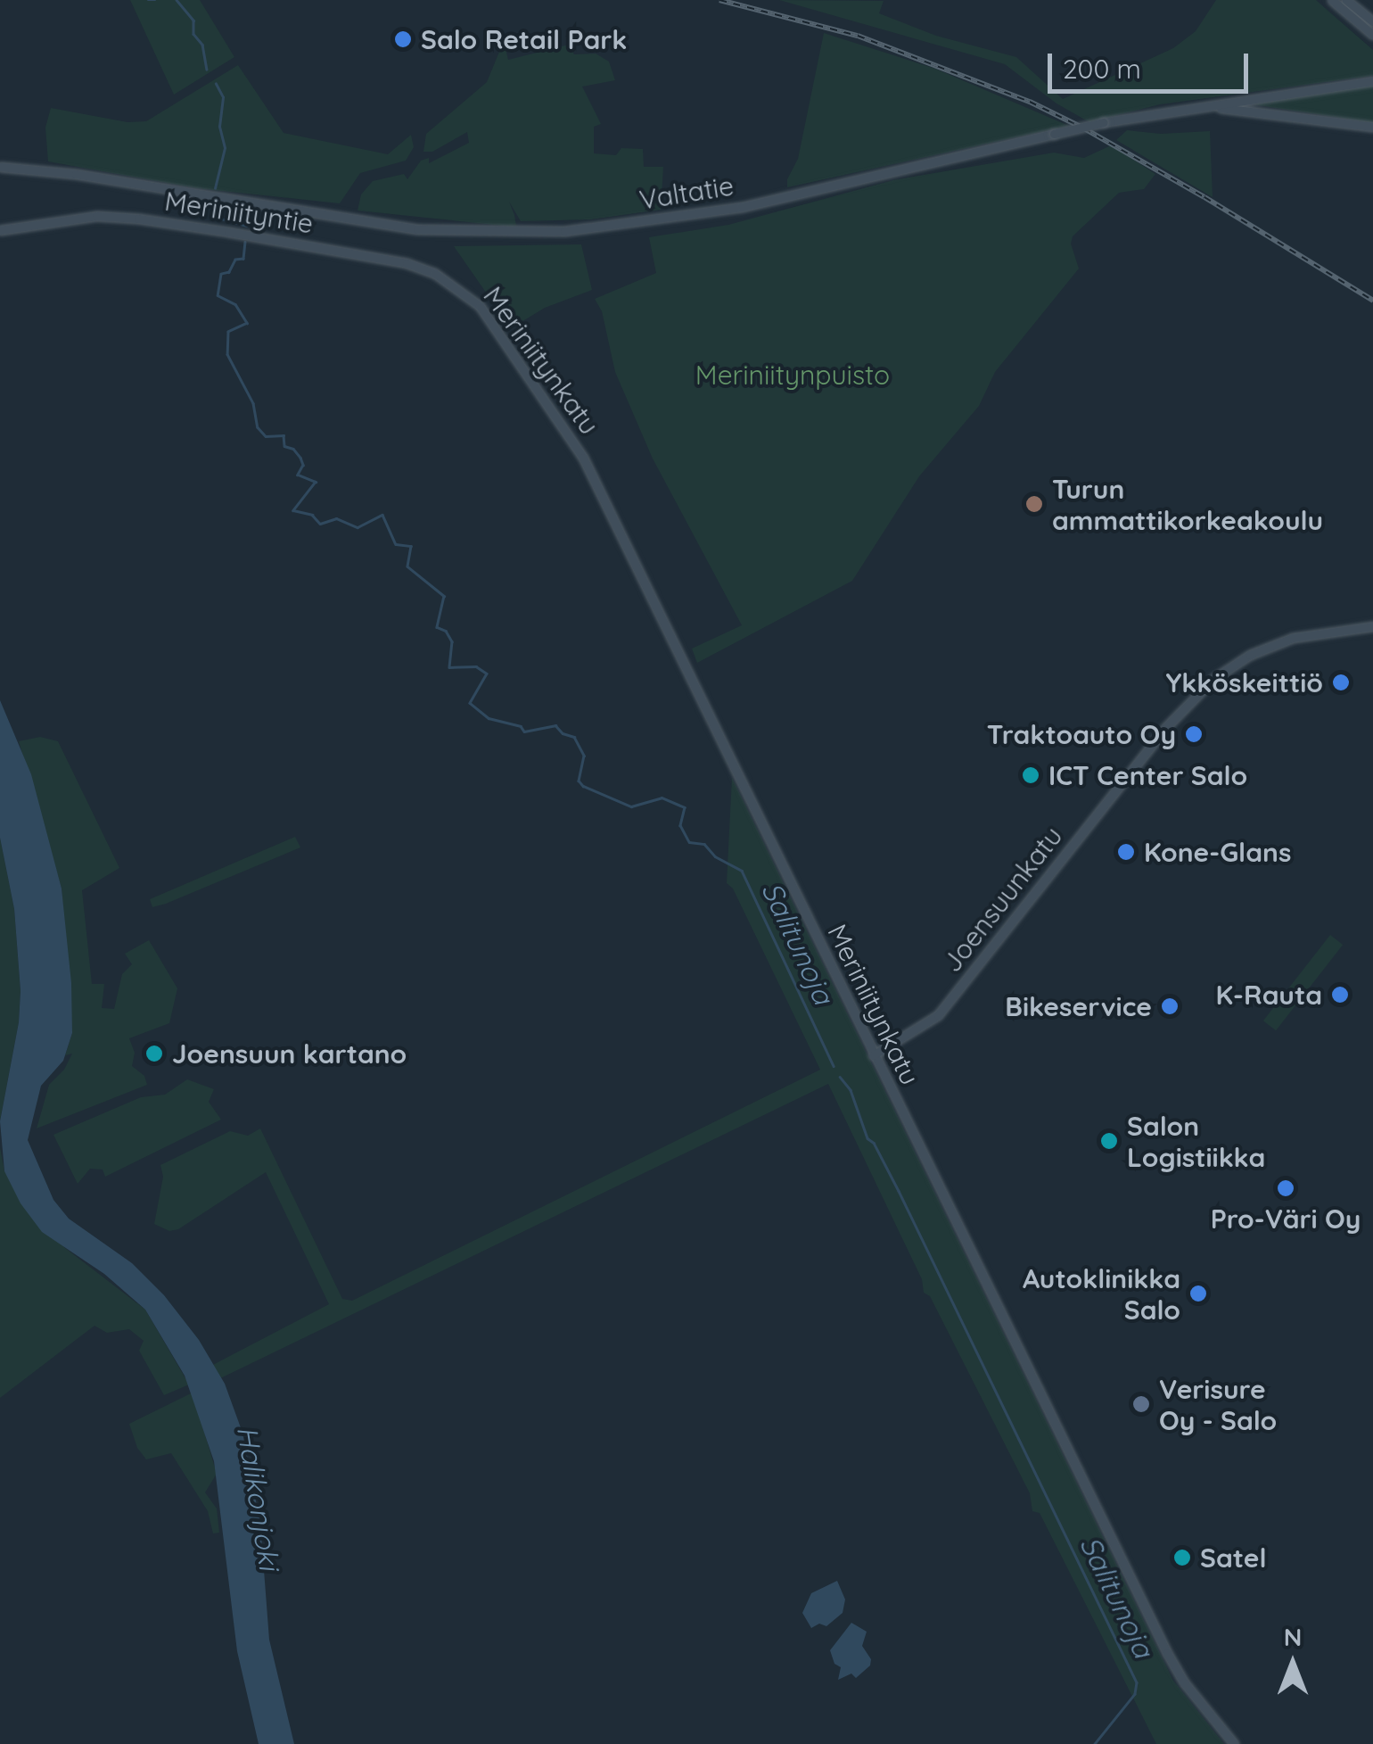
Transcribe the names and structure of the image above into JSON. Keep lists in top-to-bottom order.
{
  "streets": {
    "main road": [
      "Valtatie",
      "Meriniityntie",
      "Meriniitynkatu",
      "Joensuunkatu"
    ]
  },
  "crossings": [
    ["Meriniityntie", "Meriniitynkatu"],
    ["Meriniitynkatu", "Joensuunkatu"]
  ],
  "water": ["Salitunoja", "Halikonjoki"],
  "parks": ["Meriniitynpuisto"],
  "places": [
    "Salo Retail Park",
    "Turun ammattikorkeakoulu",
    "Ykköskeittiö",
    "Traktoauto Oy",
    "ICT Center Salo",
    "Kone-Glans",
    "K-Rauta",
    "Bikeservice",
    "Joensuun kartano",
    "Salon Logistiikka",
    "Pro-Väri Oy",
    "Autoklinikka Salo",
    "Verisure Oy - Salo",
    "Satel"
  ],
  "scale_bar": "200 m",
  "north": "top"
}
